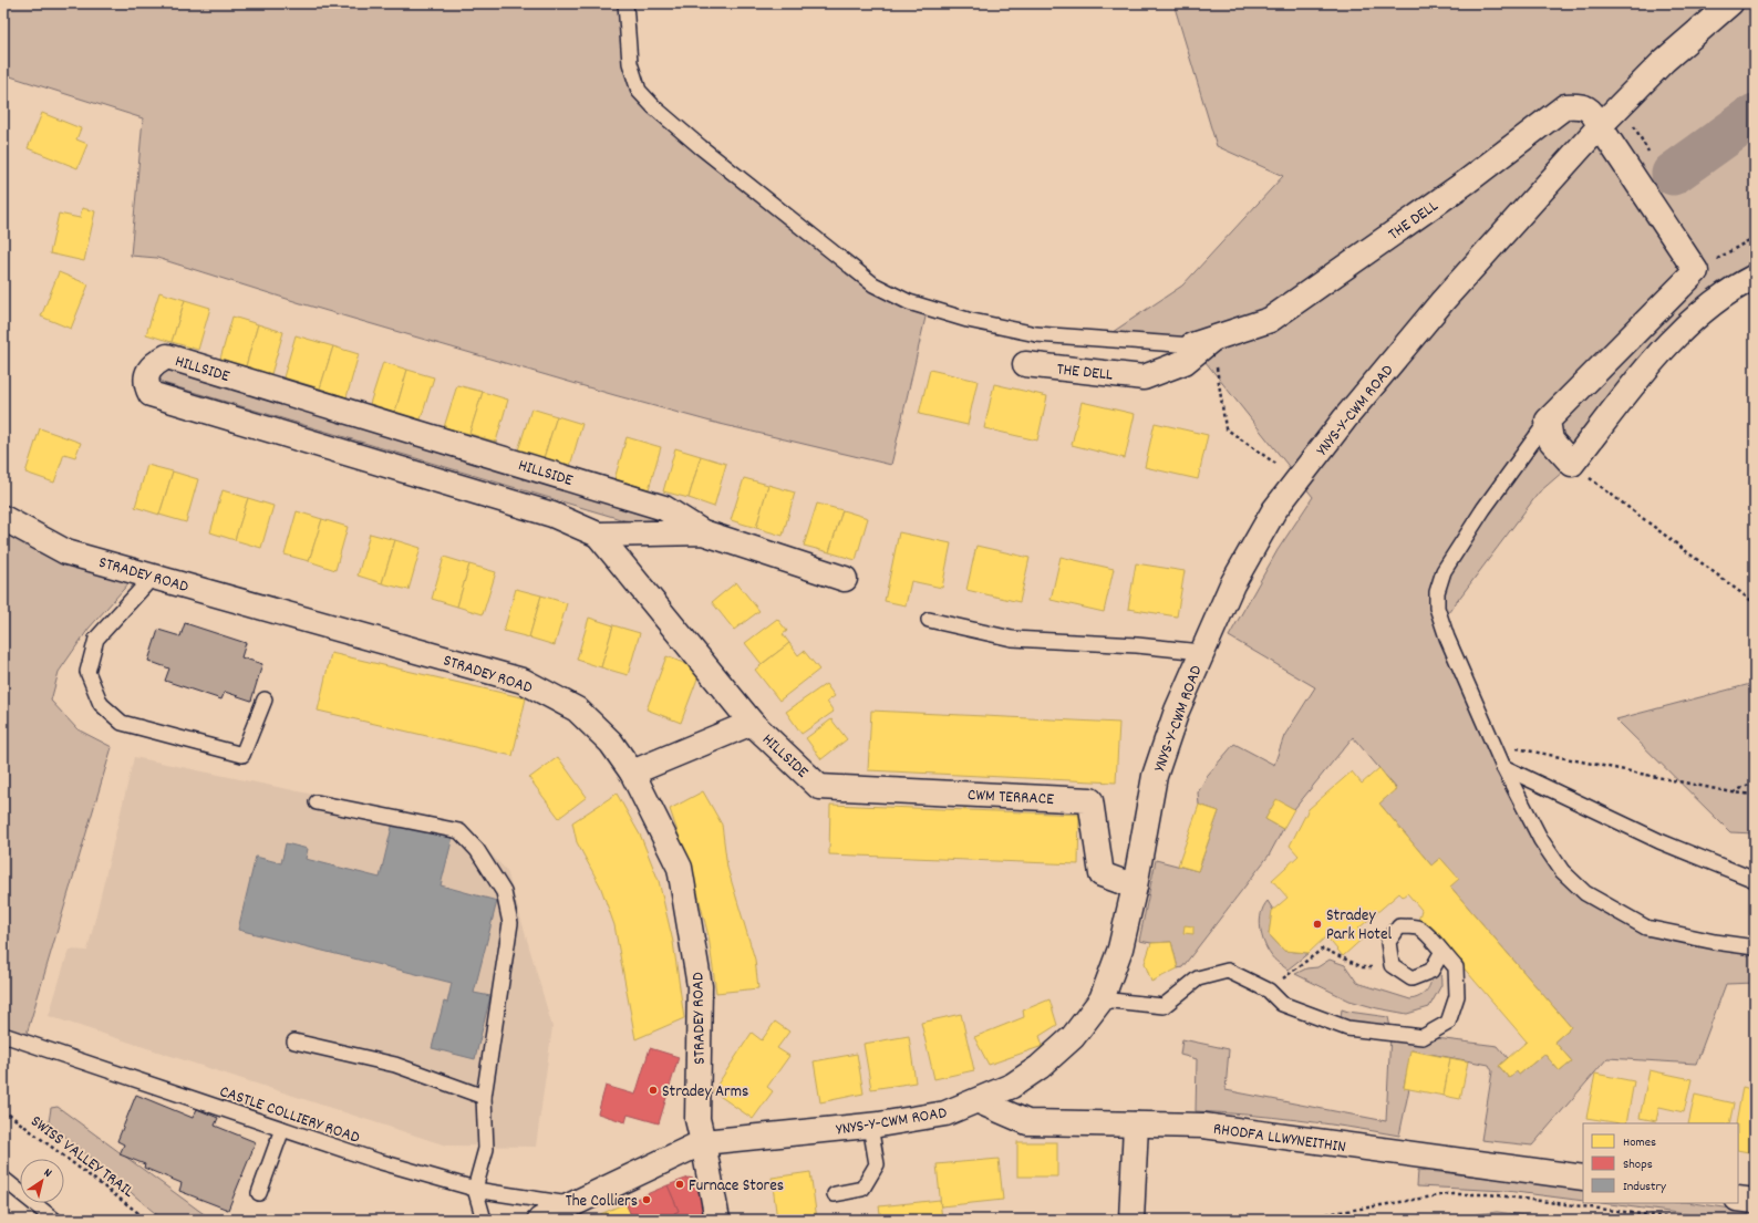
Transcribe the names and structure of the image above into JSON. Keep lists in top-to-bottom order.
{
  "streets": {
    "street": [
      "THE DELL",
      "HILLSIDE",
      "YNYS-Y-CWM ROAD",
      "STRADEY ROAD",
      "CWM TERRACE",
      "RHODFA LLWYNEITHIN"
    ],
    "lane": ["CASTLE COLLIERY ROAD"],
    "path": ["SWISS VALLEY TRAIL"]
  },
  "crossings": [
    ["THE DELL", "YNYS-Y-CWM ROAD"],
    ["HILLSIDE", "STRADEY ROAD"],
    ["HILLSIDE", "CWM TERRACE"],
    ["YNYS-Y-CWM ROAD", "STRADEY ROAD"],
    ["YNYS-Y-CWM ROAD", "CWM TERRACE"],
    ["YNYS-Y-CWM ROAD", "CASTLE COLLIERY ROAD"],
    ["YNYS-Y-CWM ROAD", "RHODFA LLWYNEITHIN"]
  ],
  "places": [
    "Stradey Park Hotel",
    "Stradey Arms",
    "Furnace Stores",
    "The Colliers"
  ],
  "legend": ["Homes", "Shops", "Industry"],
  "north": "top right"
}
